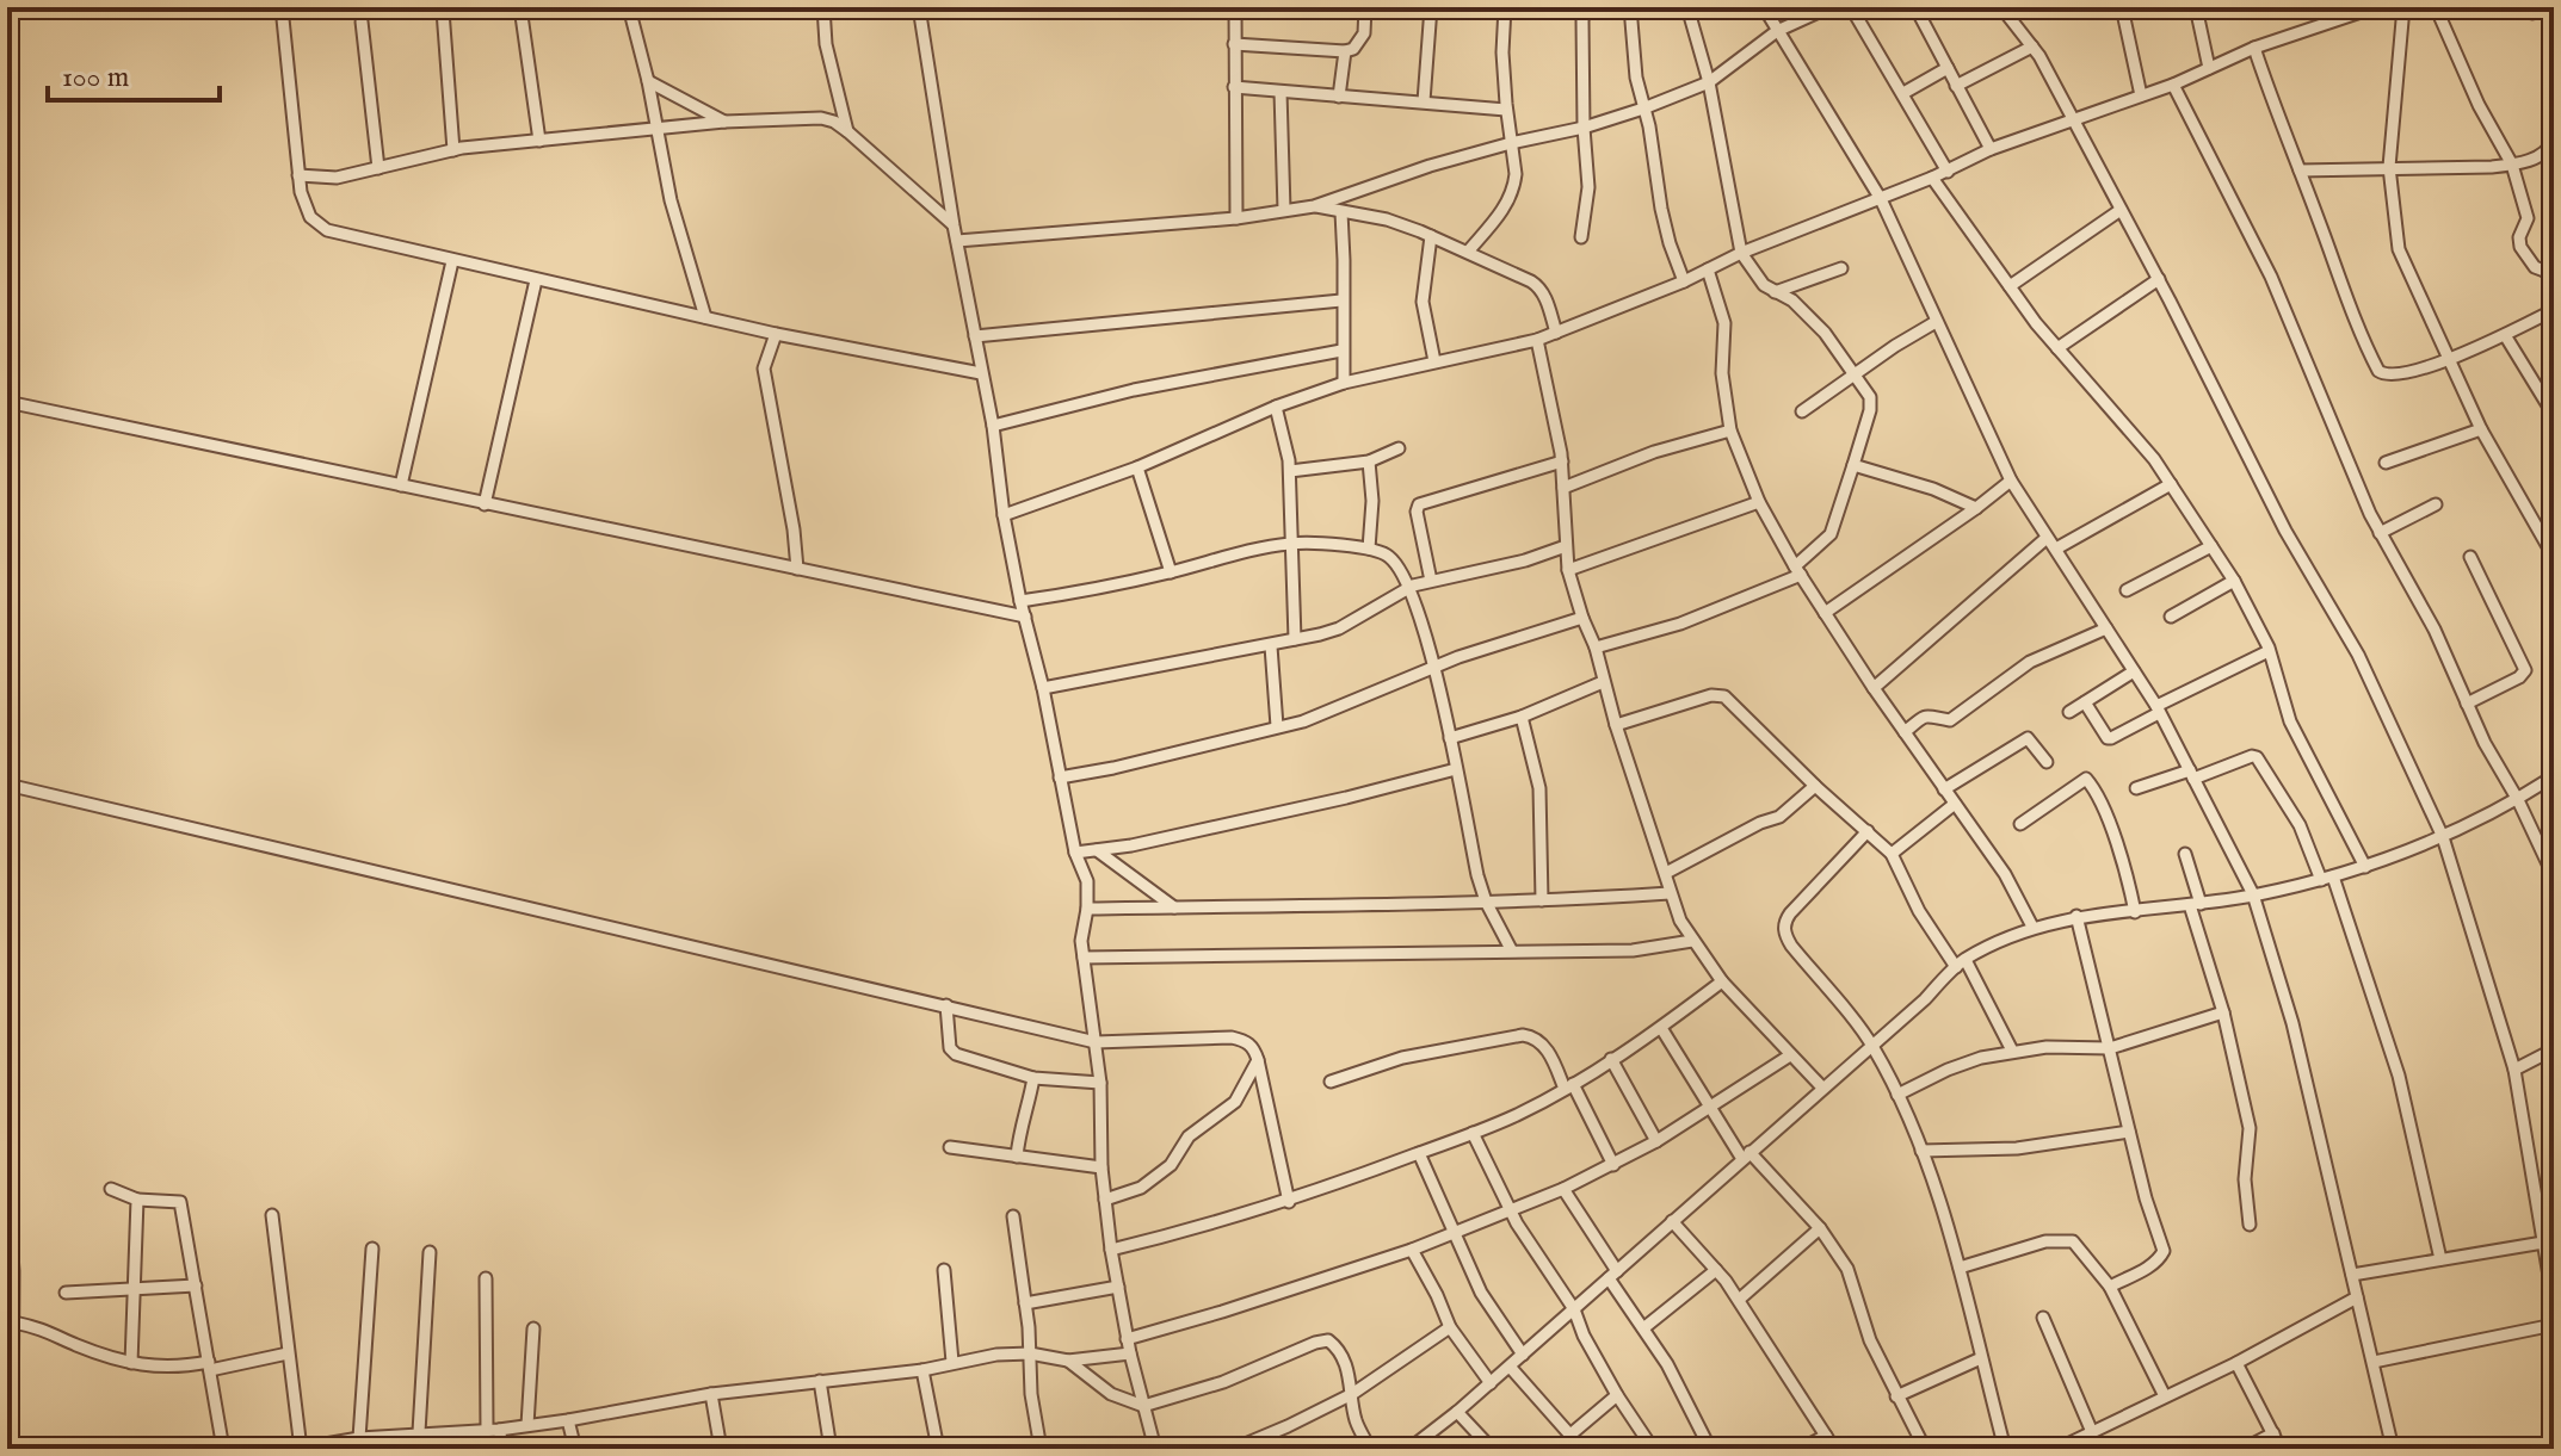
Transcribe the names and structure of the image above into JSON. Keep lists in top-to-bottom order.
{
  "scale_bar": "100 m"
}
